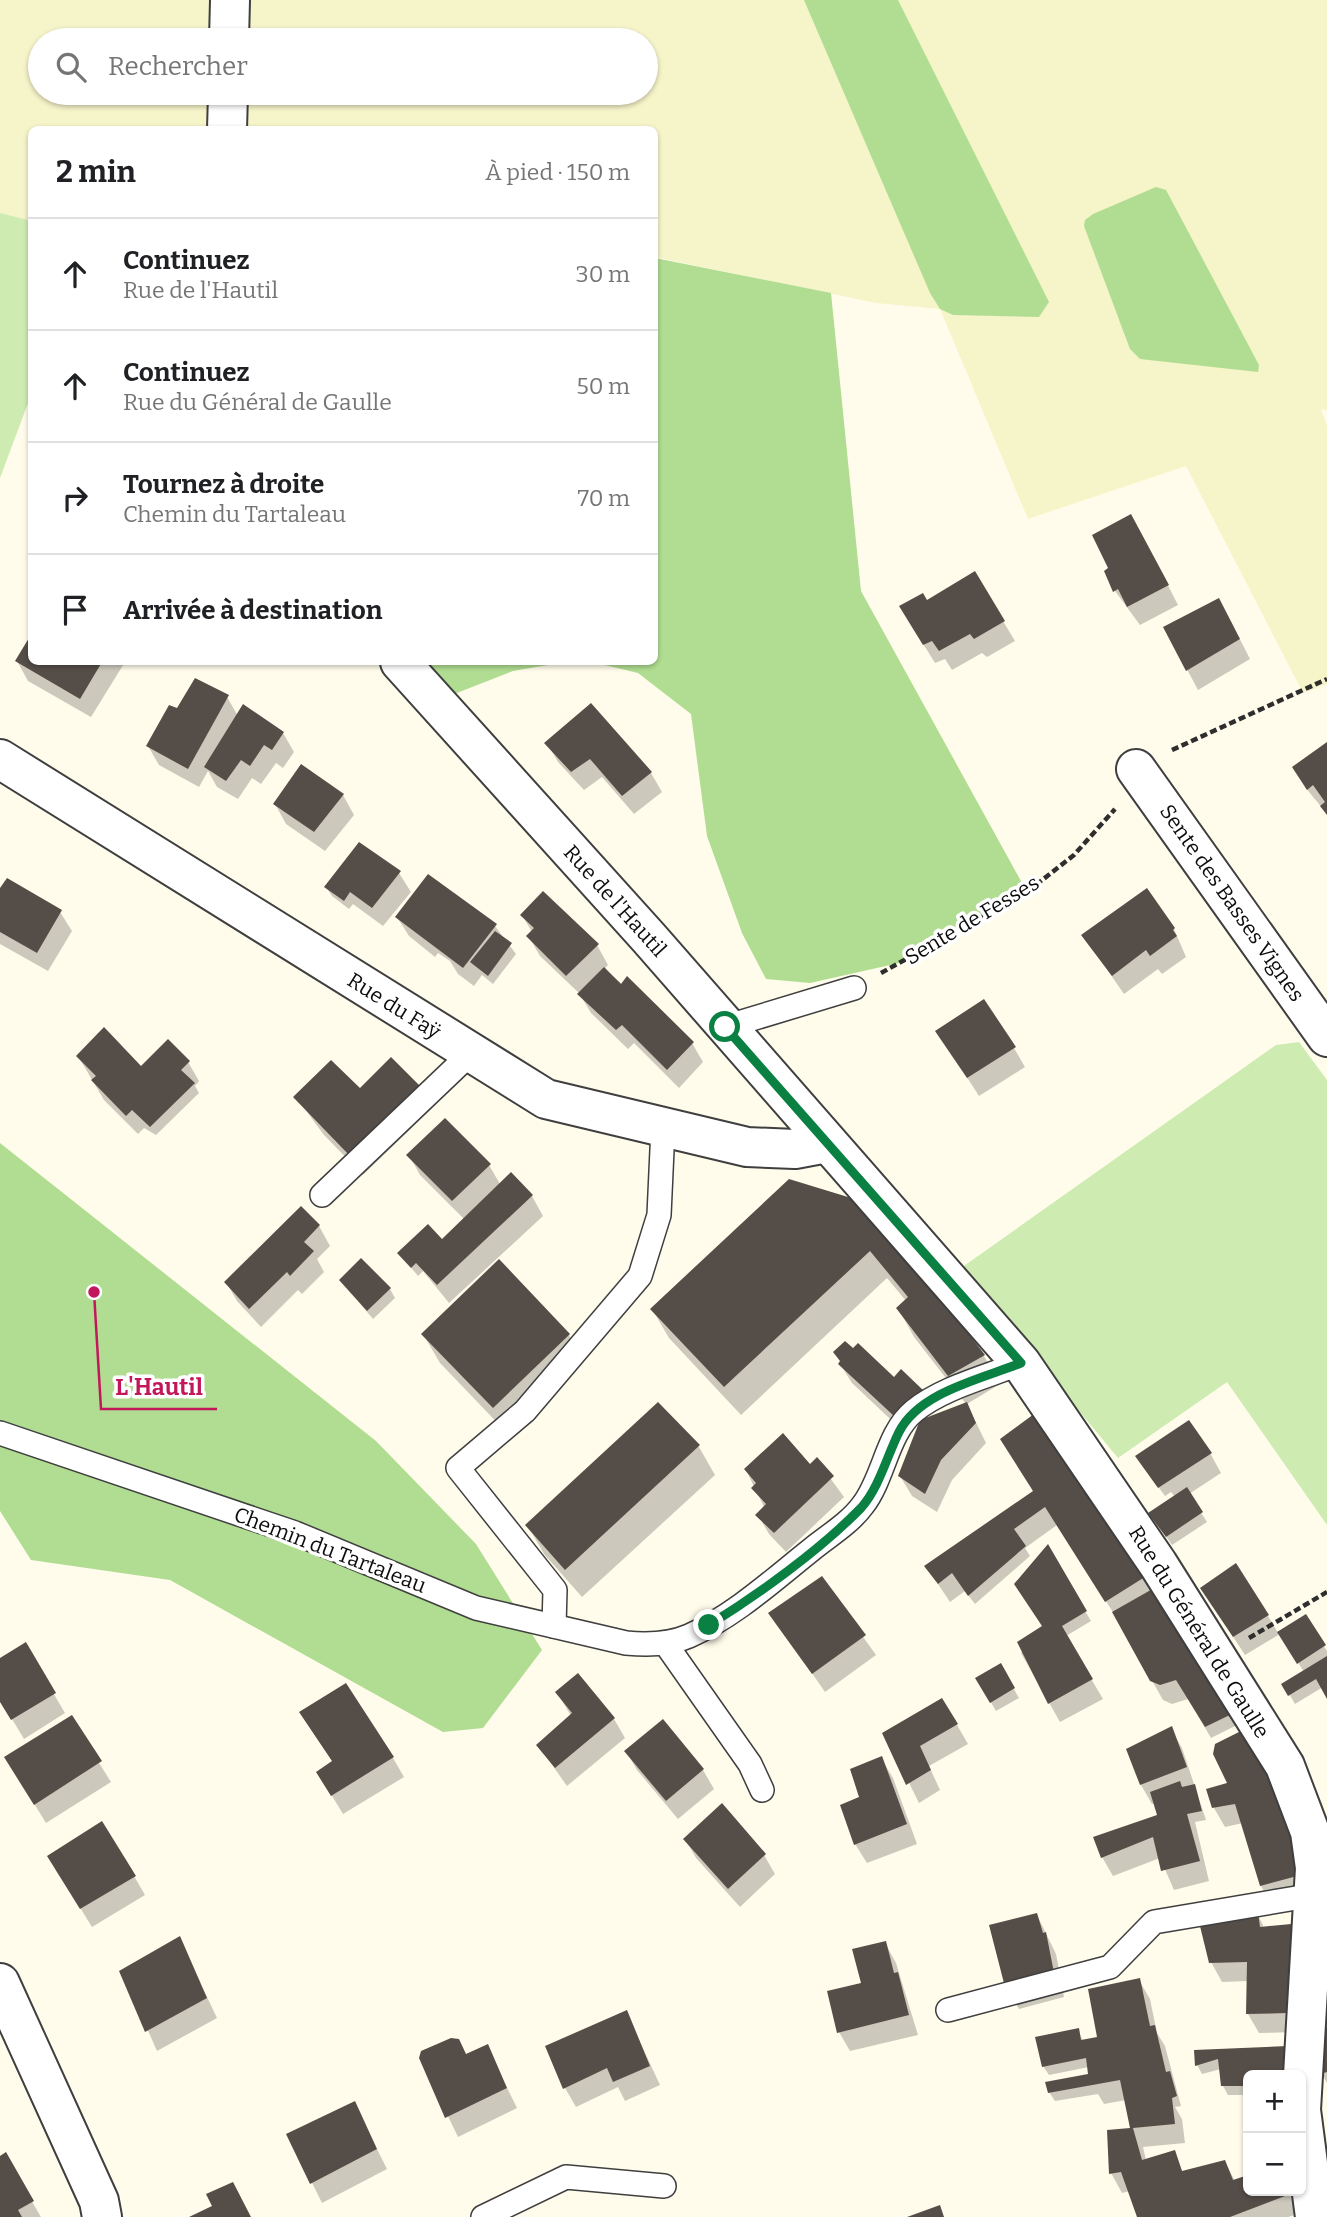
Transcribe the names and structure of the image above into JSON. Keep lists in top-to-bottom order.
{
  "streets": {
    "street": [
      "Rue de l'Hautil",
      "Sente des Basses Vignes",
      "Rue du Faÿ",
      "Rue du Général de Gaulle"
    ],
    "lane": ["Chemin du Tartaleau"],
    "path": ["Sente de Fesses"]
  },
  "crossings": [
    ["Rue de l'Hautil", "Rue du Faÿ"],
    ["Rue de l'Hautil", "Rue du Général de Gaulle"],
    ["Sente des Basses Vignes", "Sente de Fesses"],
    ["Rue du Faÿ", "Rue du Général de Gaulle"],
    ["Chemin du Tartaleau", "Rue du Général de Gaulle"]
  ],
  "places": ["L'Hautil"],
  "page": {
    "search": "Rechercher",
    "heading": ["2 min", "À pied · 150 m"],
    "list": [
      ["Continuez", "Rue de l'Hautil", "30 m"],
      ["Continuez", "Rue du Général de Gaulle", "50 m"],
      ["Tournez à droite", "Chemin du Tartaleau", "70 m"],
      "Arrivée à destination"
    ],
    "map_buttons": ["+", "−"]
  }
}
